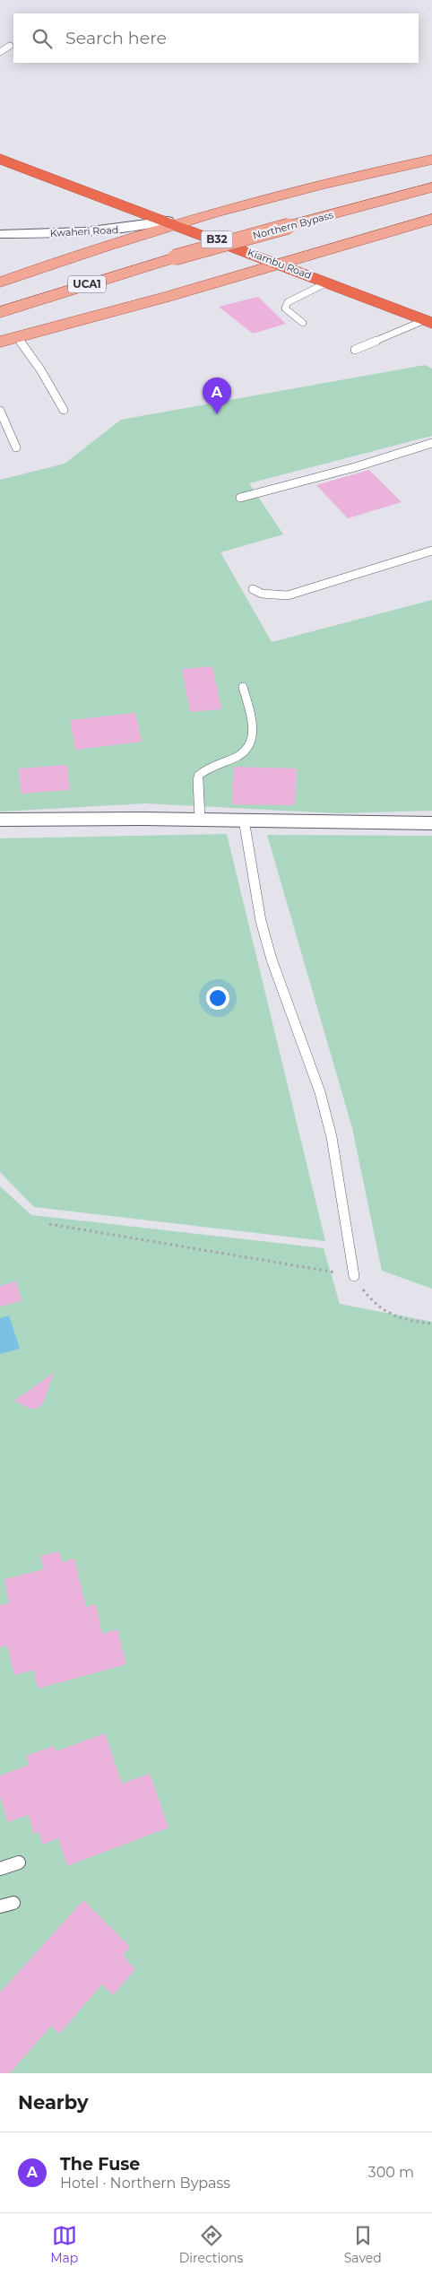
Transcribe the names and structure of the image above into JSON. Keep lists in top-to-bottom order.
{
  "streets": {
    "highway": ["B32", "Kiambu Road"],
    "main road": ["Northern Bypass", "UCA1"],
    "street": ["Kwaheri Road"]
  },
  "crossings": [
    ["Kwaheri Road", "Kiambu Road"]
  ],
  "page": {
    "search": "Search here",
    "pins": "A",
    "heading": "Nearby",
    "list": [
      {
        "mark": "A",
        "name": "The Fuse",
        "note": "Hotel · Northern Bypass",
        "value": "300 m"
      }
    ],
    "nav": ["Map", "Directions", "Saved"]
  }
}
